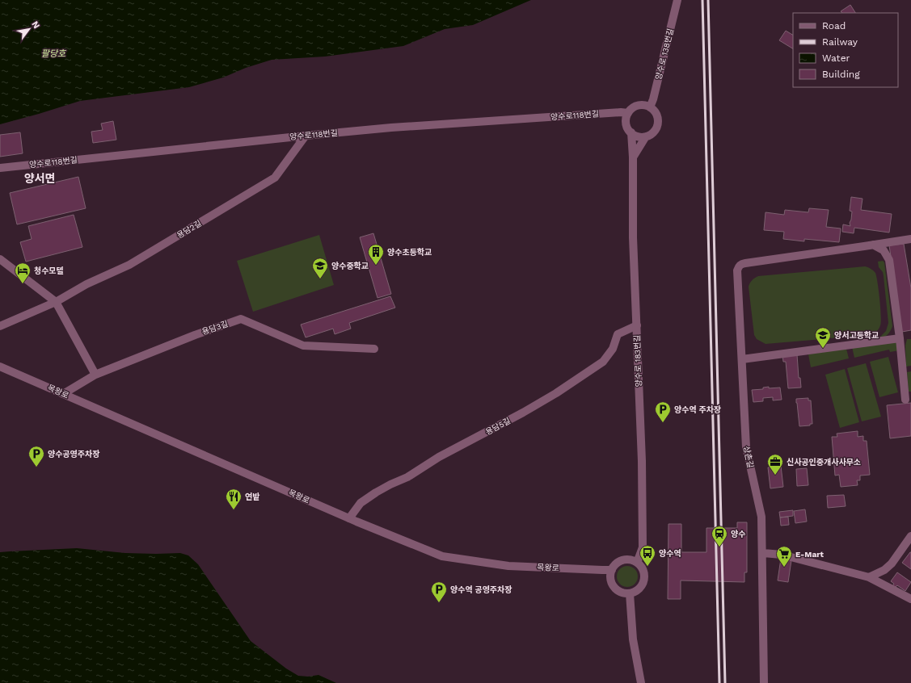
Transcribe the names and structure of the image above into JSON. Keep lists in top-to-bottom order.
{
  "streets": {
    "street": [
      "양수로 138번길",
      "양수로118번길",
      "용담2길",
      "용담3길",
      "양수로 183번길",
      "목왕로",
      "용담5길",
      "상촌길"
    ]
  },
  "crossings": [
    ["양수로 138번길", "양수로118번길"],
    ["양수로 138번길", "양수로 183번길"],
    ["양수로118번길", "용담2길"],
    ["양수로118번길", "양수로 183번길"],
    ["용담3길", "목왕로"],
    ["양수로 183번길", "목왕로"],
    ["양수로 183번길", "용담5길"],
    ["목왕로", "용담5길"]
  ],
  "districts": ["양서면"],
  "water": ["팔당호"],
  "places": {
    "building": ["양수초등학교"],
    "school or university": ["양수중학교", "양서고등학교"],
    "hotel": ["청수모텔"],
    "parking": ["양수역 주차장", "양수공영주차장", "양수역 공영주차장"],
    "office": ["신사공인중개사사무소"],
    "restaurant": ["연밭"],
    "station": ["양수"],
    "bus stop": ["양수역"],
    "supermarket": ["E-Mart"]
  },
  "legend": [
    "Road",
    "Railway",
    "Water",
    "Building"
  ],
  "north": "top right"
}
